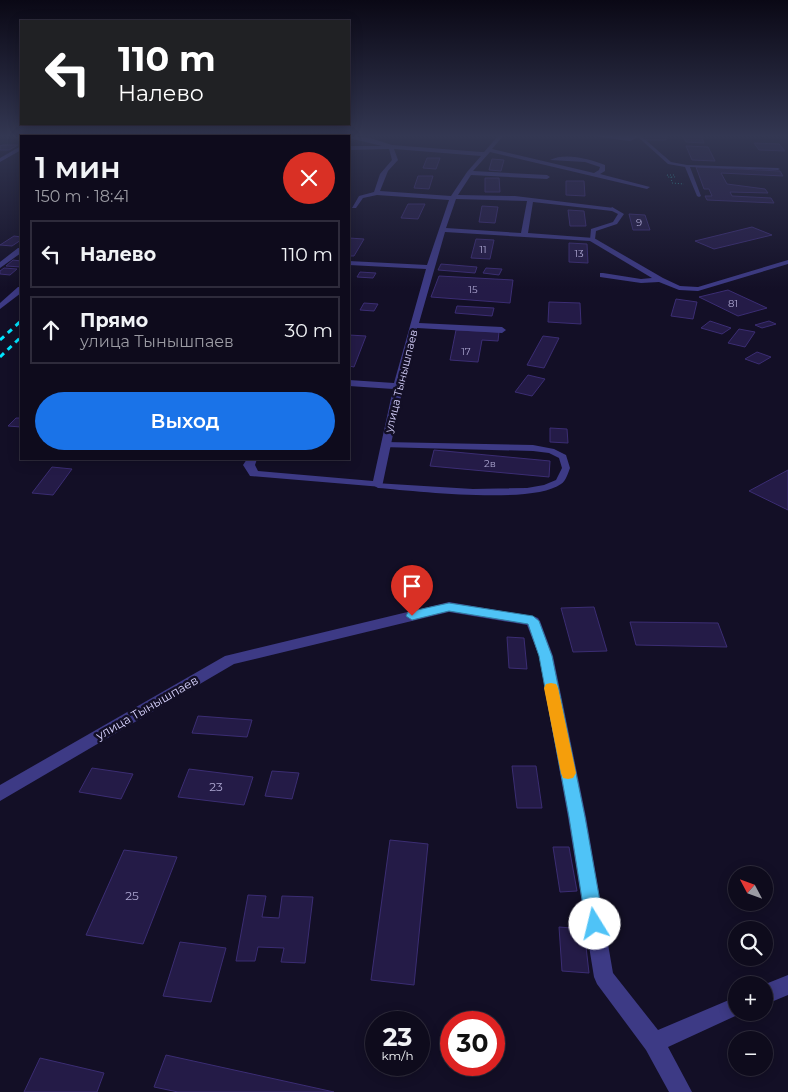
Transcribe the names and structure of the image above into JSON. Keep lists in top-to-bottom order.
{
  "streets": {
    "street": ["улица Тынышпаев"]
  },
  "house_numbers": [
    "9",
    "11",
    "13",
    "15",
    "81",
    "17",
    "2в",
    "23",
    "25"
  ],
  "north": "top left",
  "page": {
    "turn": ["110 m", "Налево"],
    "heading": ["1 мин", "150 m · 18:41"],
    "list": [
      {
        "name": "Налево",
        "value": "110 m"
      },
      {
        "name": "Прямо",
        "note": "улица Тынышпаев",
        "value": "30 m"
      }
    ],
    "buttons": "Выход",
    "map_buttons": ["+", "−"],
    "speed": "23 km/h",
    "limit": "30"
  }
}
